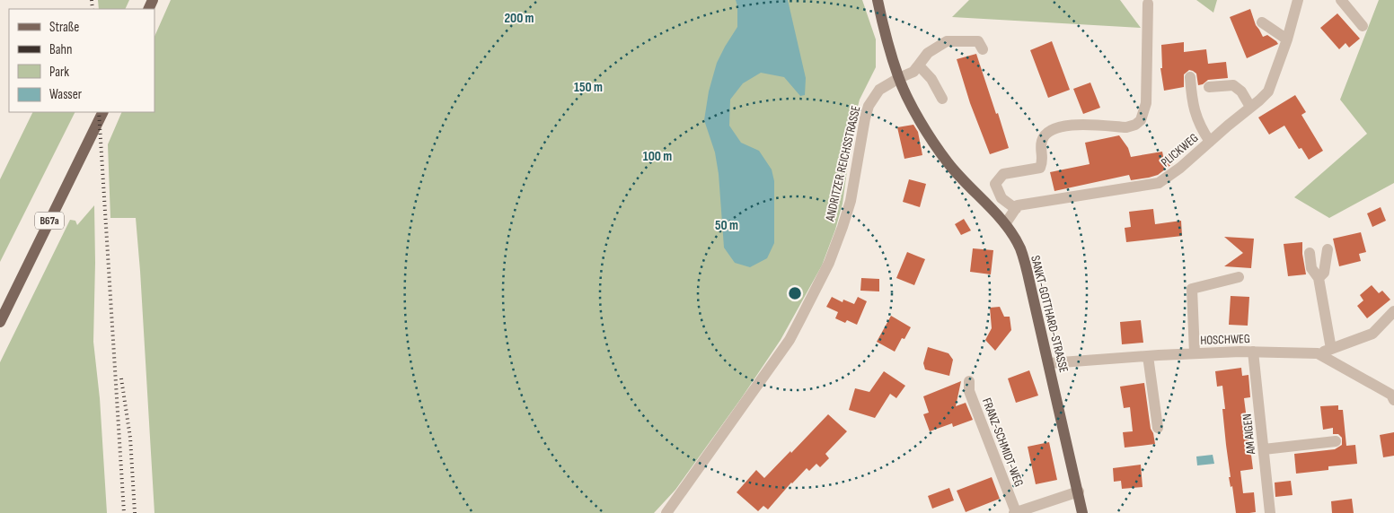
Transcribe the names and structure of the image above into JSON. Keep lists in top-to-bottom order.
{
  "streets": {
    "main road": ["B67a", "SANKT-GOTTHARD-STRASSE"],
    "street": [
      "PLICKWEG",
      "ANDRITZER REICHSSTRASSE",
      "HOSCHWEG",
      "AM AIGEN",
      "FRANZ-SCHMIDT-WEG"
    ]
  },
  "crossings": [
    ["ANDRITZER REICHSSTRASSE", "SANKT-GOTTHARD-STRASSE"],
    ["SANKT-GOTTHARD-STRASSE", "HOSCHWEG"],
    ["SANKT-GOTTHARD-STRASSE", "FRANZ-SCHMIDT-WEG"],
    ["HOSCHWEG", "AM AIGEN"]
  ],
  "legend": [
    "Straße",
    "Bahn",
    "Park",
    "Wasser"
  ],
  "rings": [
    "200 m",
    "150 m",
    "100 m",
    "50 m"
  ]
}
